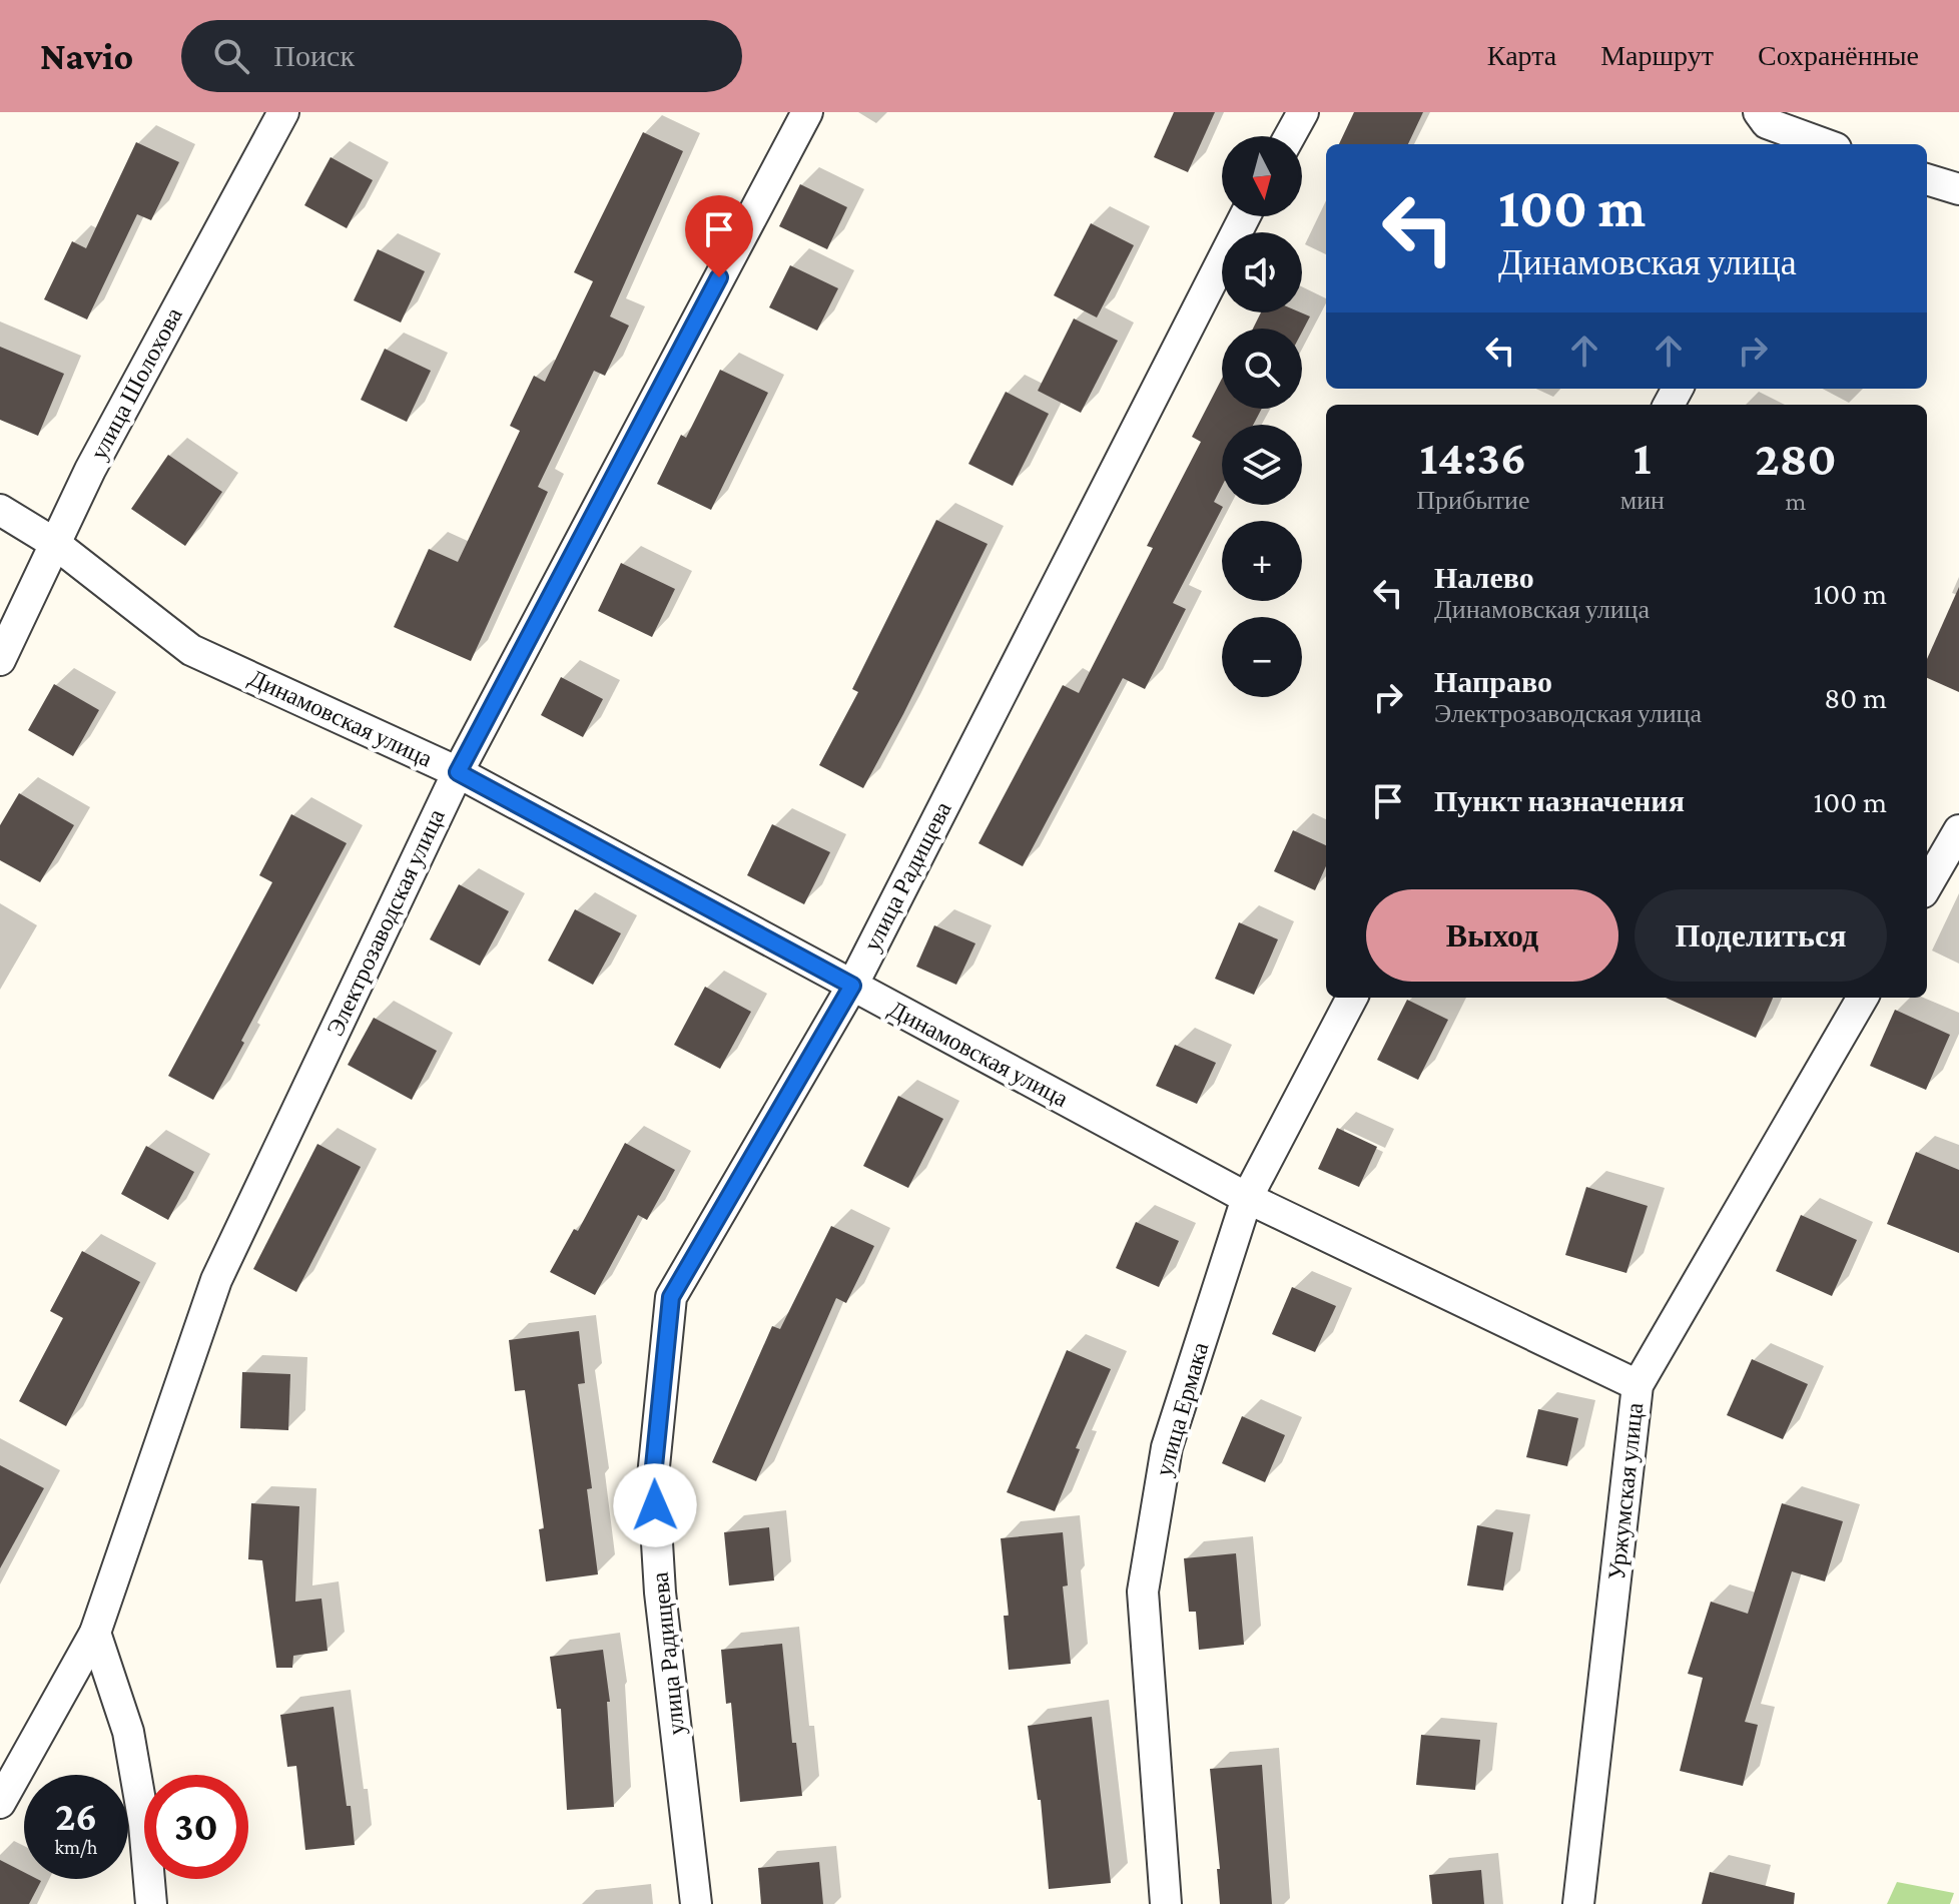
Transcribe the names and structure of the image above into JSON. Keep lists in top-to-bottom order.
{
  "streets": {
    "street": [
      "улица Шолохова",
      "Динамовская улица",
      "улица Радищева",
      "Электрозаводская улица",
      "улица Ермака",
      "Уржумская улица"
    ]
  },
  "crossings": [
    ["улица Шолохова", "Динамовская улица"],
    ["Динамовская улица", "улица Радищева"],
    ["Динамовская улица", "Электрозаводская улица"],
    ["Динамовская улица", "улица Ермака"],
    ["Динамовская улица", "Уржумская улица"]
  ],
  "north": "bottom",
  "page": {
    "header": "Navio",
    "search": "Поиск",
    "nav": ["Карта", "Маршрут", "Сохранённые"],
    "map_buttons": ["+", "−"],
    "turn": ["100 m", "Динамовская улица"],
    "eta": [
      "14:36",
      "Прибытие",
      "1",
      "мин",
      "280",
      "m"
    ],
    "list": [
      {
        "name": "Налево",
        "note": "Динамовская улица",
        "value": "100 m"
      },
      {
        "name": "Направо",
        "note": "Электрозаводская улица",
        "value": "80 m"
      },
      {
        "name": "Пункт назначения",
        "value": "100 m"
      }
    ],
    "buttons": ["Выход", "Поделиться"],
    "speed": "26 km/h",
    "limit": "30"
  }
}
